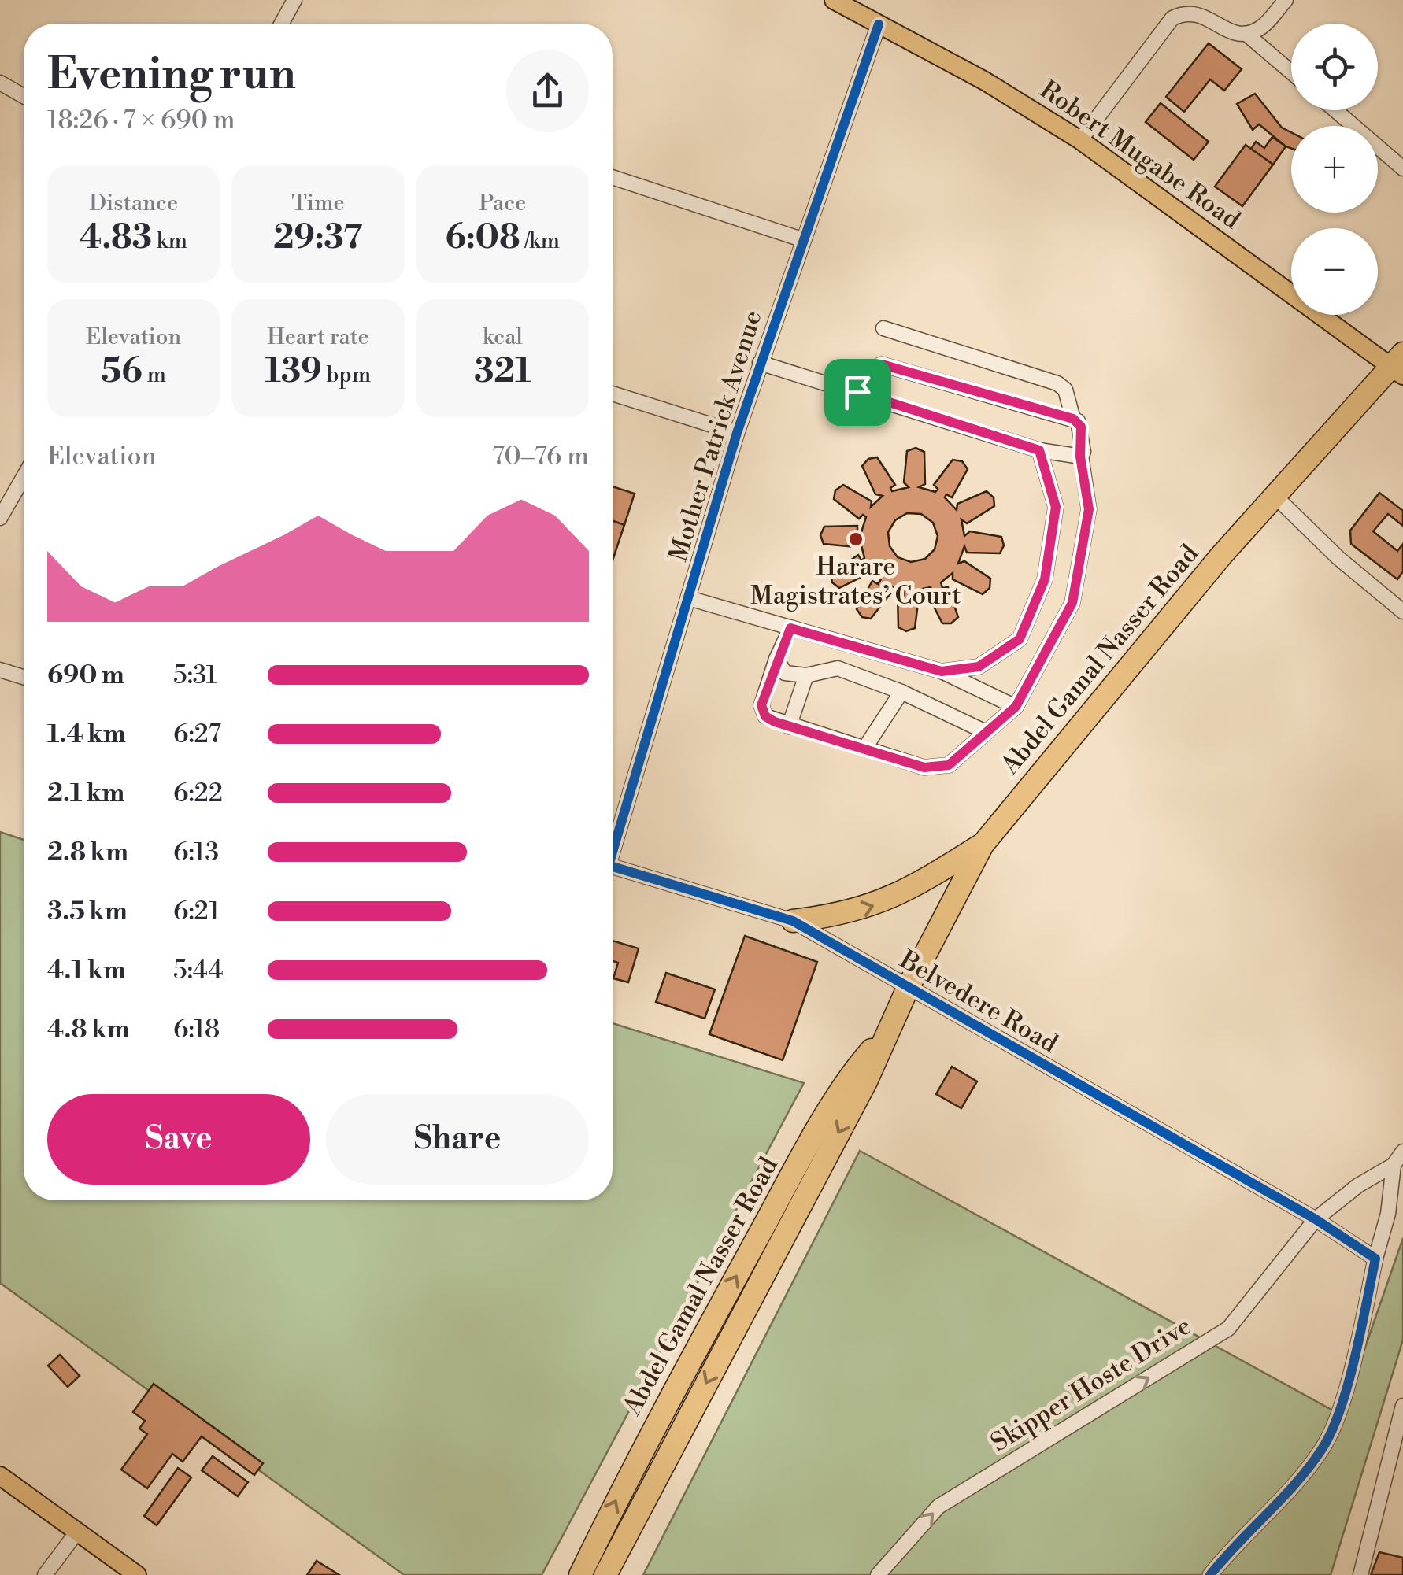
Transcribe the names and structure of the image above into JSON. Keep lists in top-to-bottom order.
{
  "streets": {
    "highway": ["Abdel Gamal Nasser Road"],
    "main road": ["Robert Mugabe Road"],
    "street": ["Mother Patrick Avenue", "Belvedere Road", "Skipper Hoste Drive"]
  },
  "crossings": [
    ["Robert Mugabe Road", "Mother Patrick Avenue"],
    ["Robert Mugabe Road", "Abdel Gamal Nasser Road"],
    ["Abdel Gamal Nasser Road", "Belvedere Road"],
    ["Belvedere Road", "Skipper Hoste Drive"]
  ],
  "one_way": ["Skipper Hoste Drive"],
  "places": ["Harare Magistrates’ Court"],
  "page": {
    "map_buttons": ["+", "−"],
    "heading": ["Evening run", "18:26 · 7 × 690 m"],
    "stats": [
      ["Distance", "4.83 km"],
      ["Time", "29:37"],
      ["Pace", "6:08 /km"],
      ["Elevation", "56 m"],
      ["Heart rate", "139 bpm"],
      ["kcal", "321"]
    ],
    "chart": ["Elevation", "70–76 m"],
    "list": [
      {
        "name": "690 m",
        "note": "5:31"
      },
      {
        "name": "1.4 km",
        "note": "6:27"
      },
      {
        "name": "2.1 km",
        "note": "6:22"
      },
      {
        "name": "2.8 km",
        "note": "6:13"
      },
      {
        "name": "3.5 km",
        "note": "6:21"
      },
      {
        "name": "4.1 km",
        "note": "5:44"
      },
      {
        "name": "4.8 km",
        "note": "6:18"
      }
    ],
    "buttons": ["Save", "Share"]
  }
}
